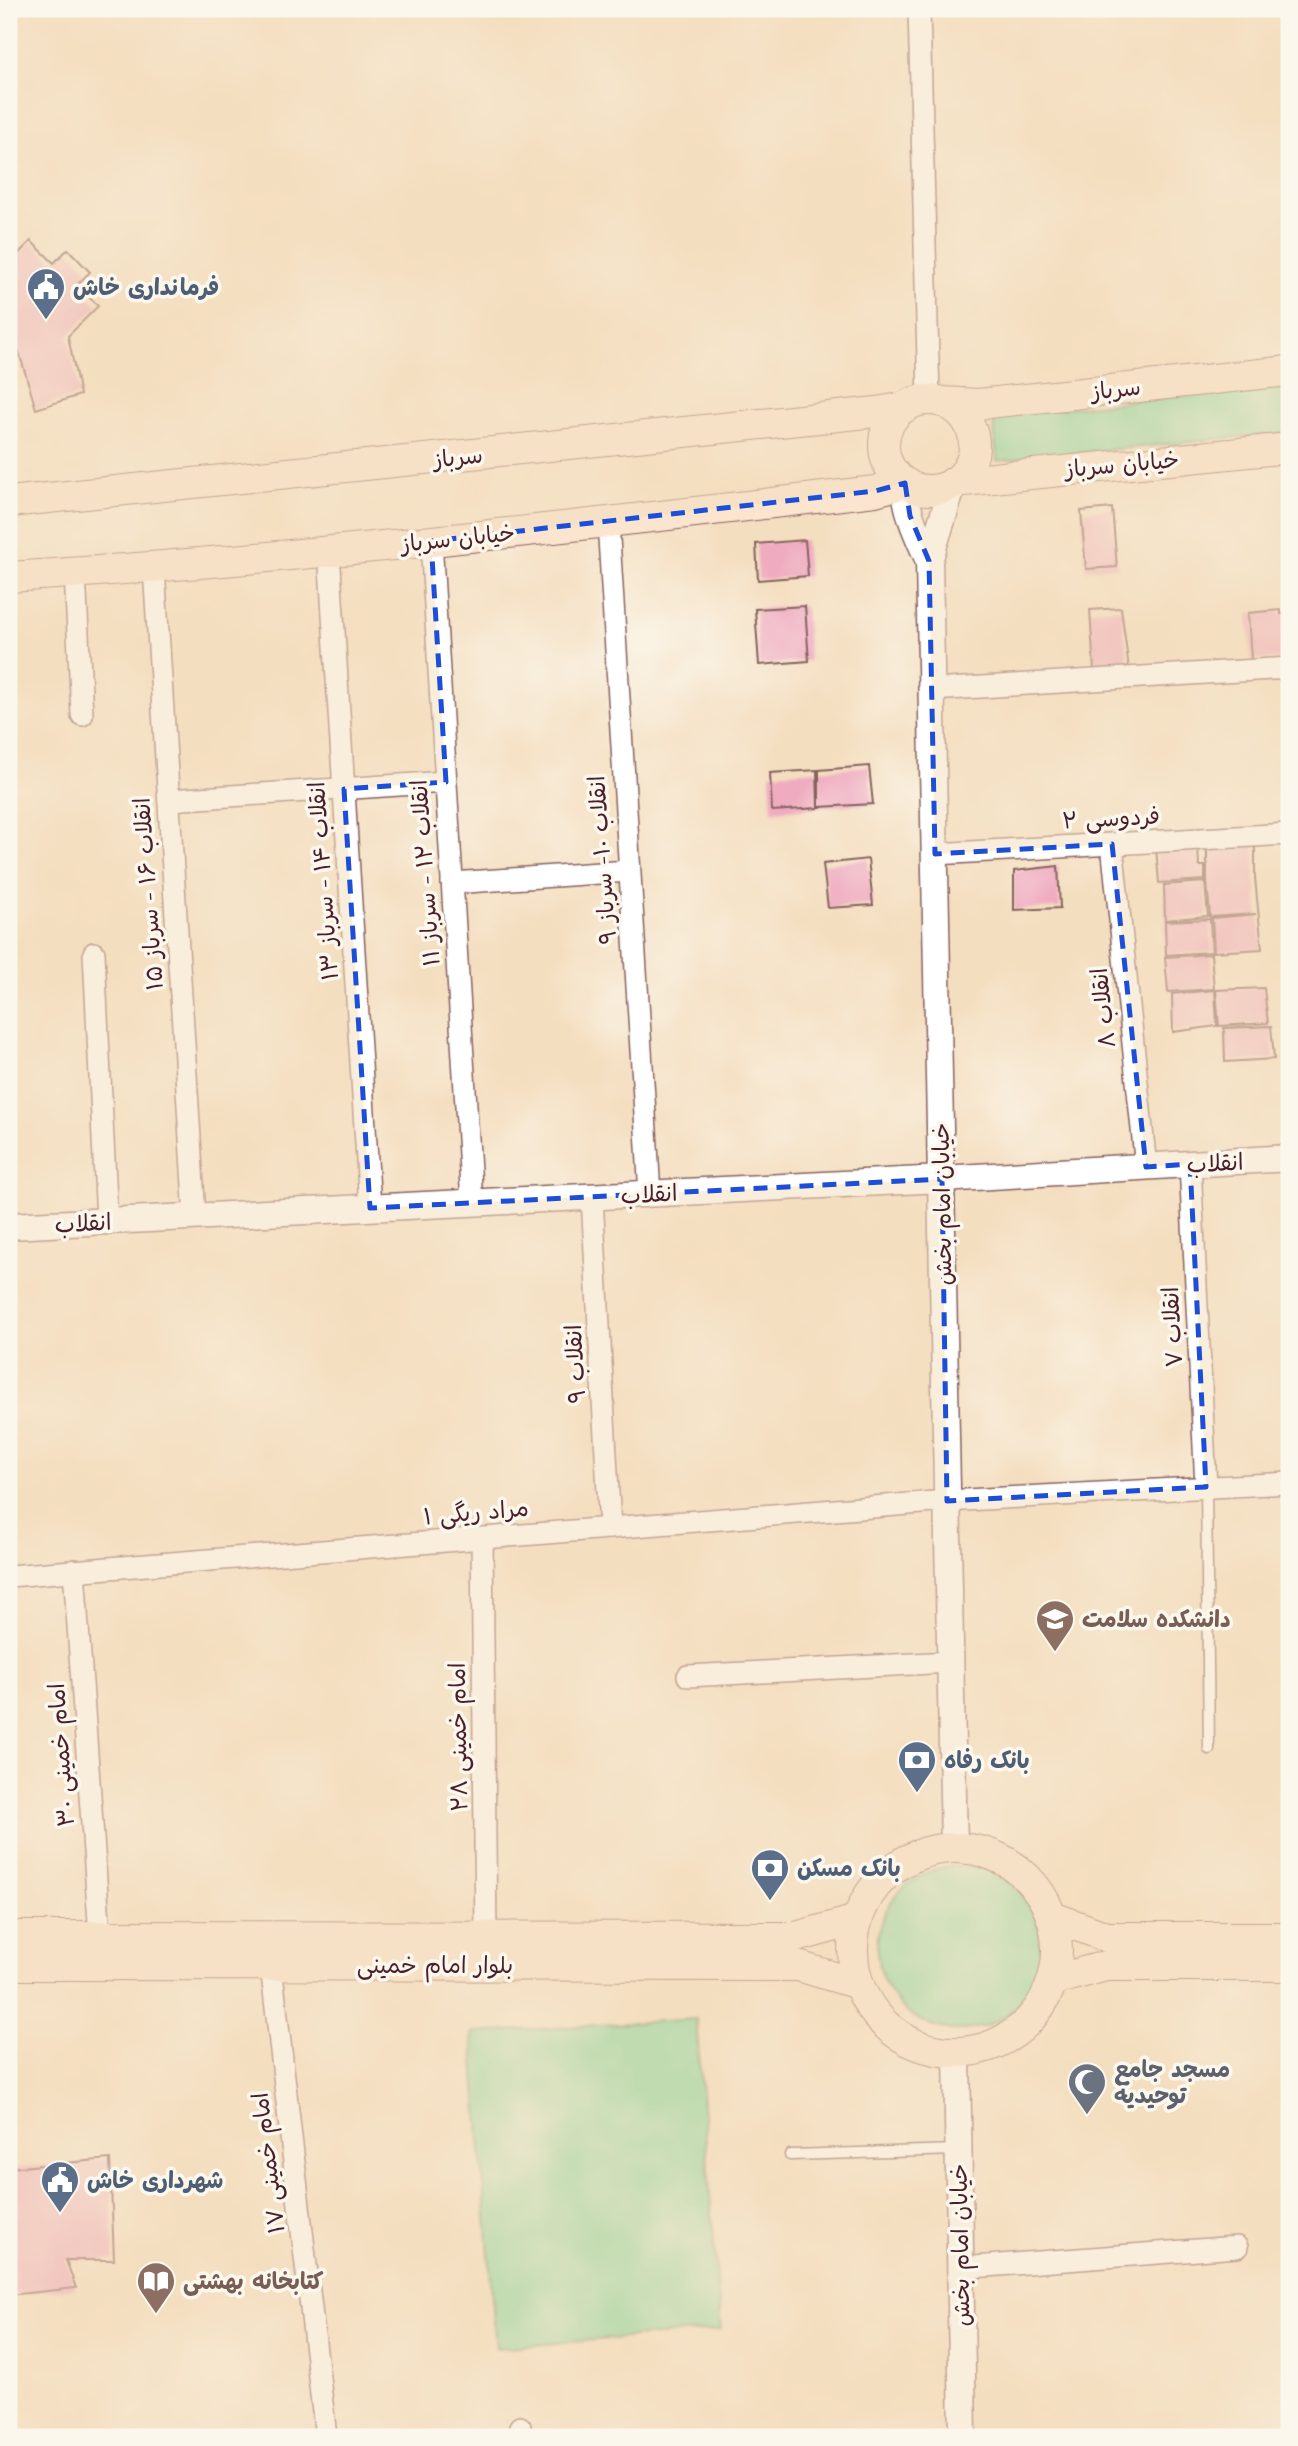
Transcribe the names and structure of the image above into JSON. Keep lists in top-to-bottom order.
{
  "streets": {
    "main road": ["سرباز", "خیابان سرباز", "بلوار امام خمینی"],
    "street": [
      "فردوسی ۲",
      "انقلاب ۱۰- سرباز ۹",
      "انقلاب ۱۲ - سرباز ۱۱",
      "انقلاب ۱۴ - سرباز ۱۳",
      "انقلاب ۱۶ - سرباز ۱۵",
      "انقلاب ۸",
      "انقلاب",
      "خیابان امام بخش",
      "انقلاب ۷",
      "انقلاب ۹",
      "مراد ریگی ۱",
      "امام خمینی ۲۸",
      "امام خمینی ۳۰",
      "امام خمینی ۱۷"
    ]
  },
  "crossings": [
    ["سرباز", "خیابان سرباز"],
    ["خیابان سرباز", "انقلاب ۱۰- سرباز ۹"],
    ["خیابان سرباز", "انقلاب ۱۲ - سرباز ۱۱"],
    ["خیابان سرباز", "انقلاب ۱۴ - سرباز ۱۳"],
    ["خیابان سرباز", "انقلاب ۱۶ - سرباز ۱۵"],
    ["فردوسی ۲", "انقلاب ۸"],
    ["فردوسی ۲", "خیابان امام بخش"],
    ["انقلاب ۱۰- سرباز ۹", "انقلاب"],
    ["انقلاب ۱۲ - سرباز ۱۱", "انقلاب"],
    ["انقلاب ۱۴ - سرباز ۱۳", "انقلاب"],
    ["انقلاب ۱۶ - سرباز ۱۵", "انقلاب"],
    ["انقلاب ۸", "انقلاب"],
    ["انقلاب", "خیابان امام بخش"],
    ["انقلاب", "انقلاب ۷"],
    ["انقلاب", "انقلاب ۹"],
    ["خیابان امام بخش", "مراد ریگی ۱"],
    ["خیابان امام بخش", "بلوار امام خمینی"],
    ["انقلاب ۷", "مراد ریگی ۱"],
    ["انقلاب ۹", "مراد ریگی ۱"],
    ["مراد ریگی ۱", "امام خمینی ۲۸"],
    ["مراد ریگی ۱", "امام خمینی ۳۰"],
    ["امام خمینی ۲۸", "بلوار امام خمینی"],
    ["امام خمینی ۳۰", "بلوار امام خمینی"],
    ["بلوار امام خمینی", "امام خمینی ۱۷"]
  ],
  "places": {
    "public building": ["فرمانداری خاش", "شهرداری خاش"],
    "school or university": ["دانشکده سلامت"],
    "bank": ["بانک رفاه", "بانک مسکن"],
    "mosque": ["مسجد جامع توحیدیه"],
    "library": ["کتابخانه بهشتی"]
  }
}
